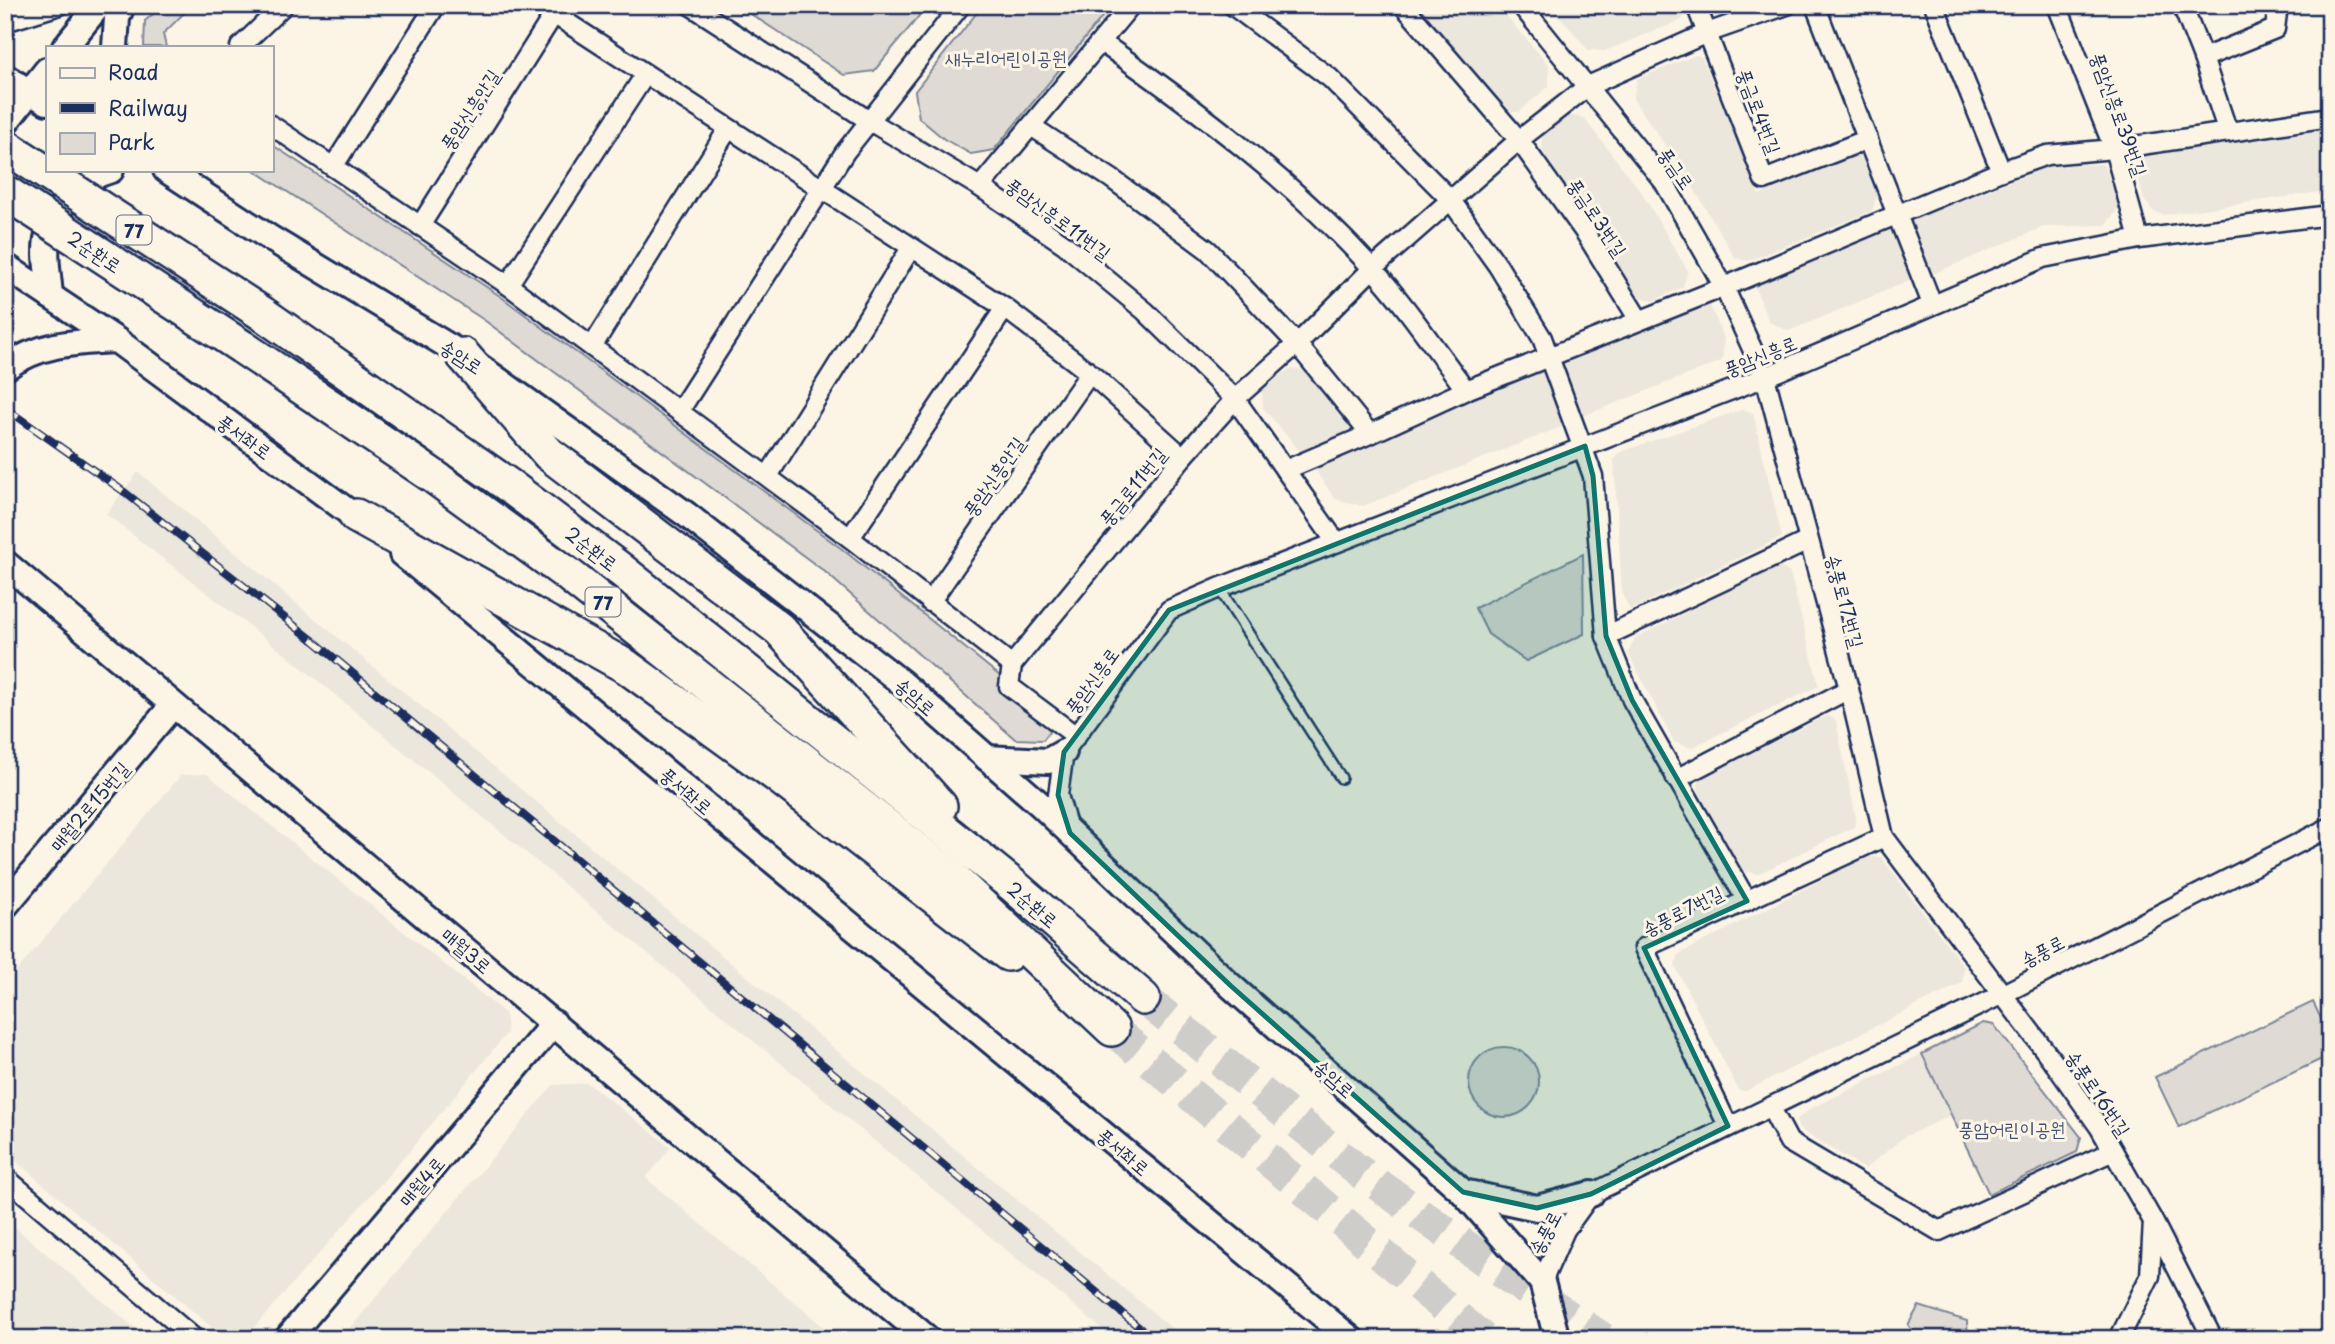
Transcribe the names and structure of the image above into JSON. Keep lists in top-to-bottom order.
{
  "streets": {
    "highway": ["77", "2순환로"],
    "street": [
      "풍암신흥안길",
      "풍금로4번길",
      "풍암신흥로39번길",
      "풍금로",
      "풍금로3번길",
      "풍암신흥로11번길",
      "풍암신흥로",
      "송암로",
      "풍서좌로",
      "풍금로11번길",
      "송풍로17번길",
      "매월2로15번길",
      "송풍로7번길",
      "매월3로",
      "송풍로",
      "송풍로16번길",
      "매월4로"
    ]
  },
  "crossings": [
    ["풍암신흥안길", "풍금로11번길"],
    ["풍금로4번길", "풍금로11번길"],
    ["풍암신흥로39번길", "풍암신흥로"],
    ["풍금로", "풍암신흥로"],
    ["풍금로", "풍금로11번길"],
    ["풍금로", "송풍로17번길"],
    ["풍금로3번길", "풍금로11번길"],
    ["풍암신흥로11번길", "풍암신흥로"],
    ["풍암신흥로11번길", "풍금로11번길"],
    ["2순환로", "풍서좌로"],
    ["풍암신흥로", "송암로"],
    ["풍암신흥로", "송풍로17번길"],
    ["풍암신흥로", "송풍로7번길"],
    ["송암로", "송풍로"],
    ["송풍로17번길", "송풍로"],
    ["송풍로17번길", "송풍로16번길"],
    ["매월2로15번길", "매월3로"],
    ["송풍로7번길", "송풍로"],
    ["매월3로", "매월4로"],
    ["송풍로", "송풍로16번길"]
  ],
  "parks": ["새누리어린이공원", "풍암어린이공원"],
  "legend": ["Road", "Railway", "Park"]
}
